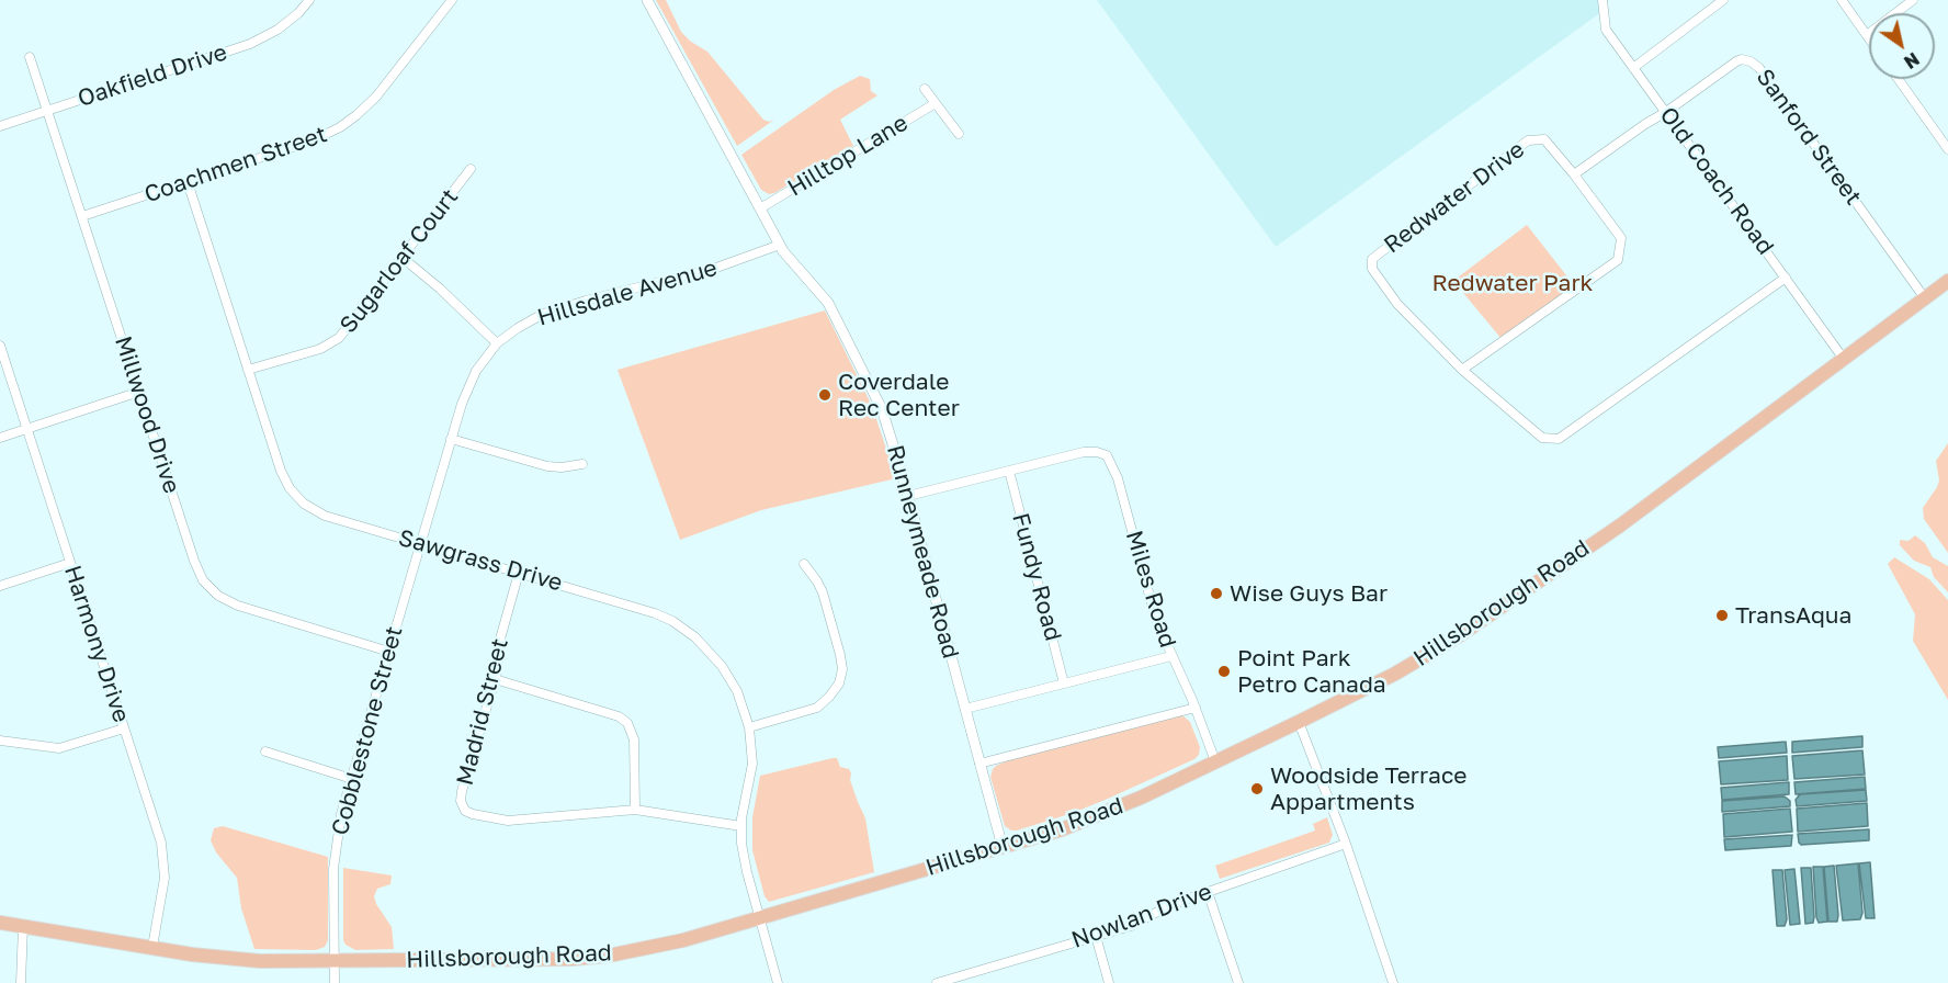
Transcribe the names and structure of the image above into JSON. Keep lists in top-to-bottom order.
{
  "streets": {
    "main road": ["Hillsborough Road"],
    "street": [
      "Oakfield Drive",
      "Sanford Street",
      "Hilltop Lane",
      "Coachmen Street",
      "Old Coach Road",
      "Redwater Drive",
      "Sugarloaf Court",
      "Hillsdale Avenue",
      "Millwood Drive",
      "Runneymeade Road",
      "Sawgrass Drive",
      "Fundy Road",
      "Miles Road",
      "Harmony Drive",
      "Madrid Street",
      "Cobblestone Street",
      "Nowlan Drive"
    ]
  },
  "crossings": [
    ["Oakfield Drive", "Millwood Drive"],
    ["Sanford Street", "Old Coach Road"],
    ["Sanford Street", "Hillsborough Road"],
    ["Hilltop Lane", "Runneymeade Road"],
    ["Coachmen Street", "Millwood Drive"],
    ["Coachmen Street", "Sawgrass Drive"],
    ["Old Coach Road", "Redwater Drive"],
    ["Old Coach Road", "Hillsborough Road"],
    ["Sugarloaf Court", "Sawgrass Drive"],
    ["Hillsdale Avenue", "Runneymeade Road"],
    ["Hillsdale Avenue", "Sawgrass Drive"],
    ["Hillsdale Avenue", "Cobblestone Street"],
    ["Millwood Drive", "Cobblestone Street"],
    ["Runneymeade Road", "Hillsborough Road"],
    ["Sawgrass Drive", "Hillsborough Road"],
    ["Sawgrass Drive", "Madrid Street"],
    ["Sawgrass Drive", "Cobblestone Street"],
    ["Fundy Road", "Miles Road"],
    ["Miles Road", "Hillsborough Road"],
    ["Hillsborough Road", "Harmony Drive"],
    ["Hillsborough Road", "Cobblestone Street"]
  ],
  "parks": ["Redwater Park"],
  "places": [
    "Coverdale Rec Center",
    "Wise Guys Bar",
    "TransAqua",
    "Point Park Petro Canada",
    "Woodside Terrace Appartments"
  ],
  "north": "bottom right"
}
